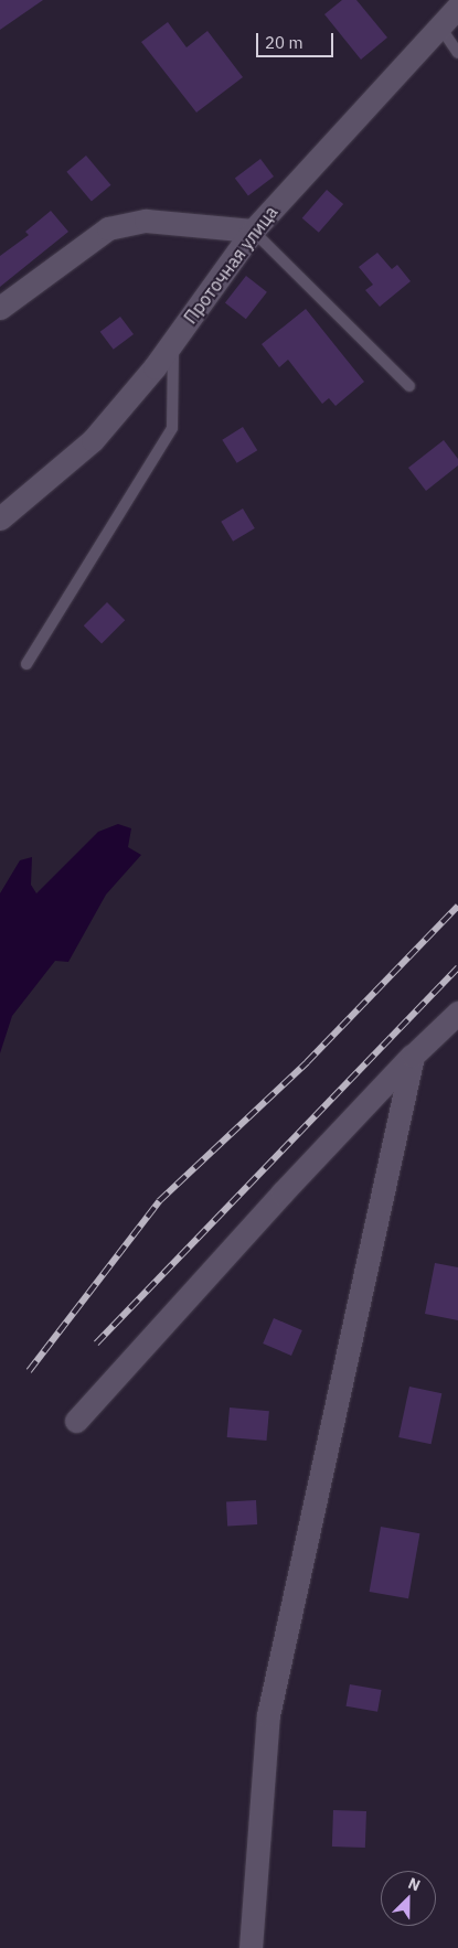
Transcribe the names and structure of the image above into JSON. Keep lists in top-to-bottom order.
{
  "streets": {
    "street": ["Проточная улица"]
  },
  "scale_bar": "20 m",
  "north": "top right"
}
